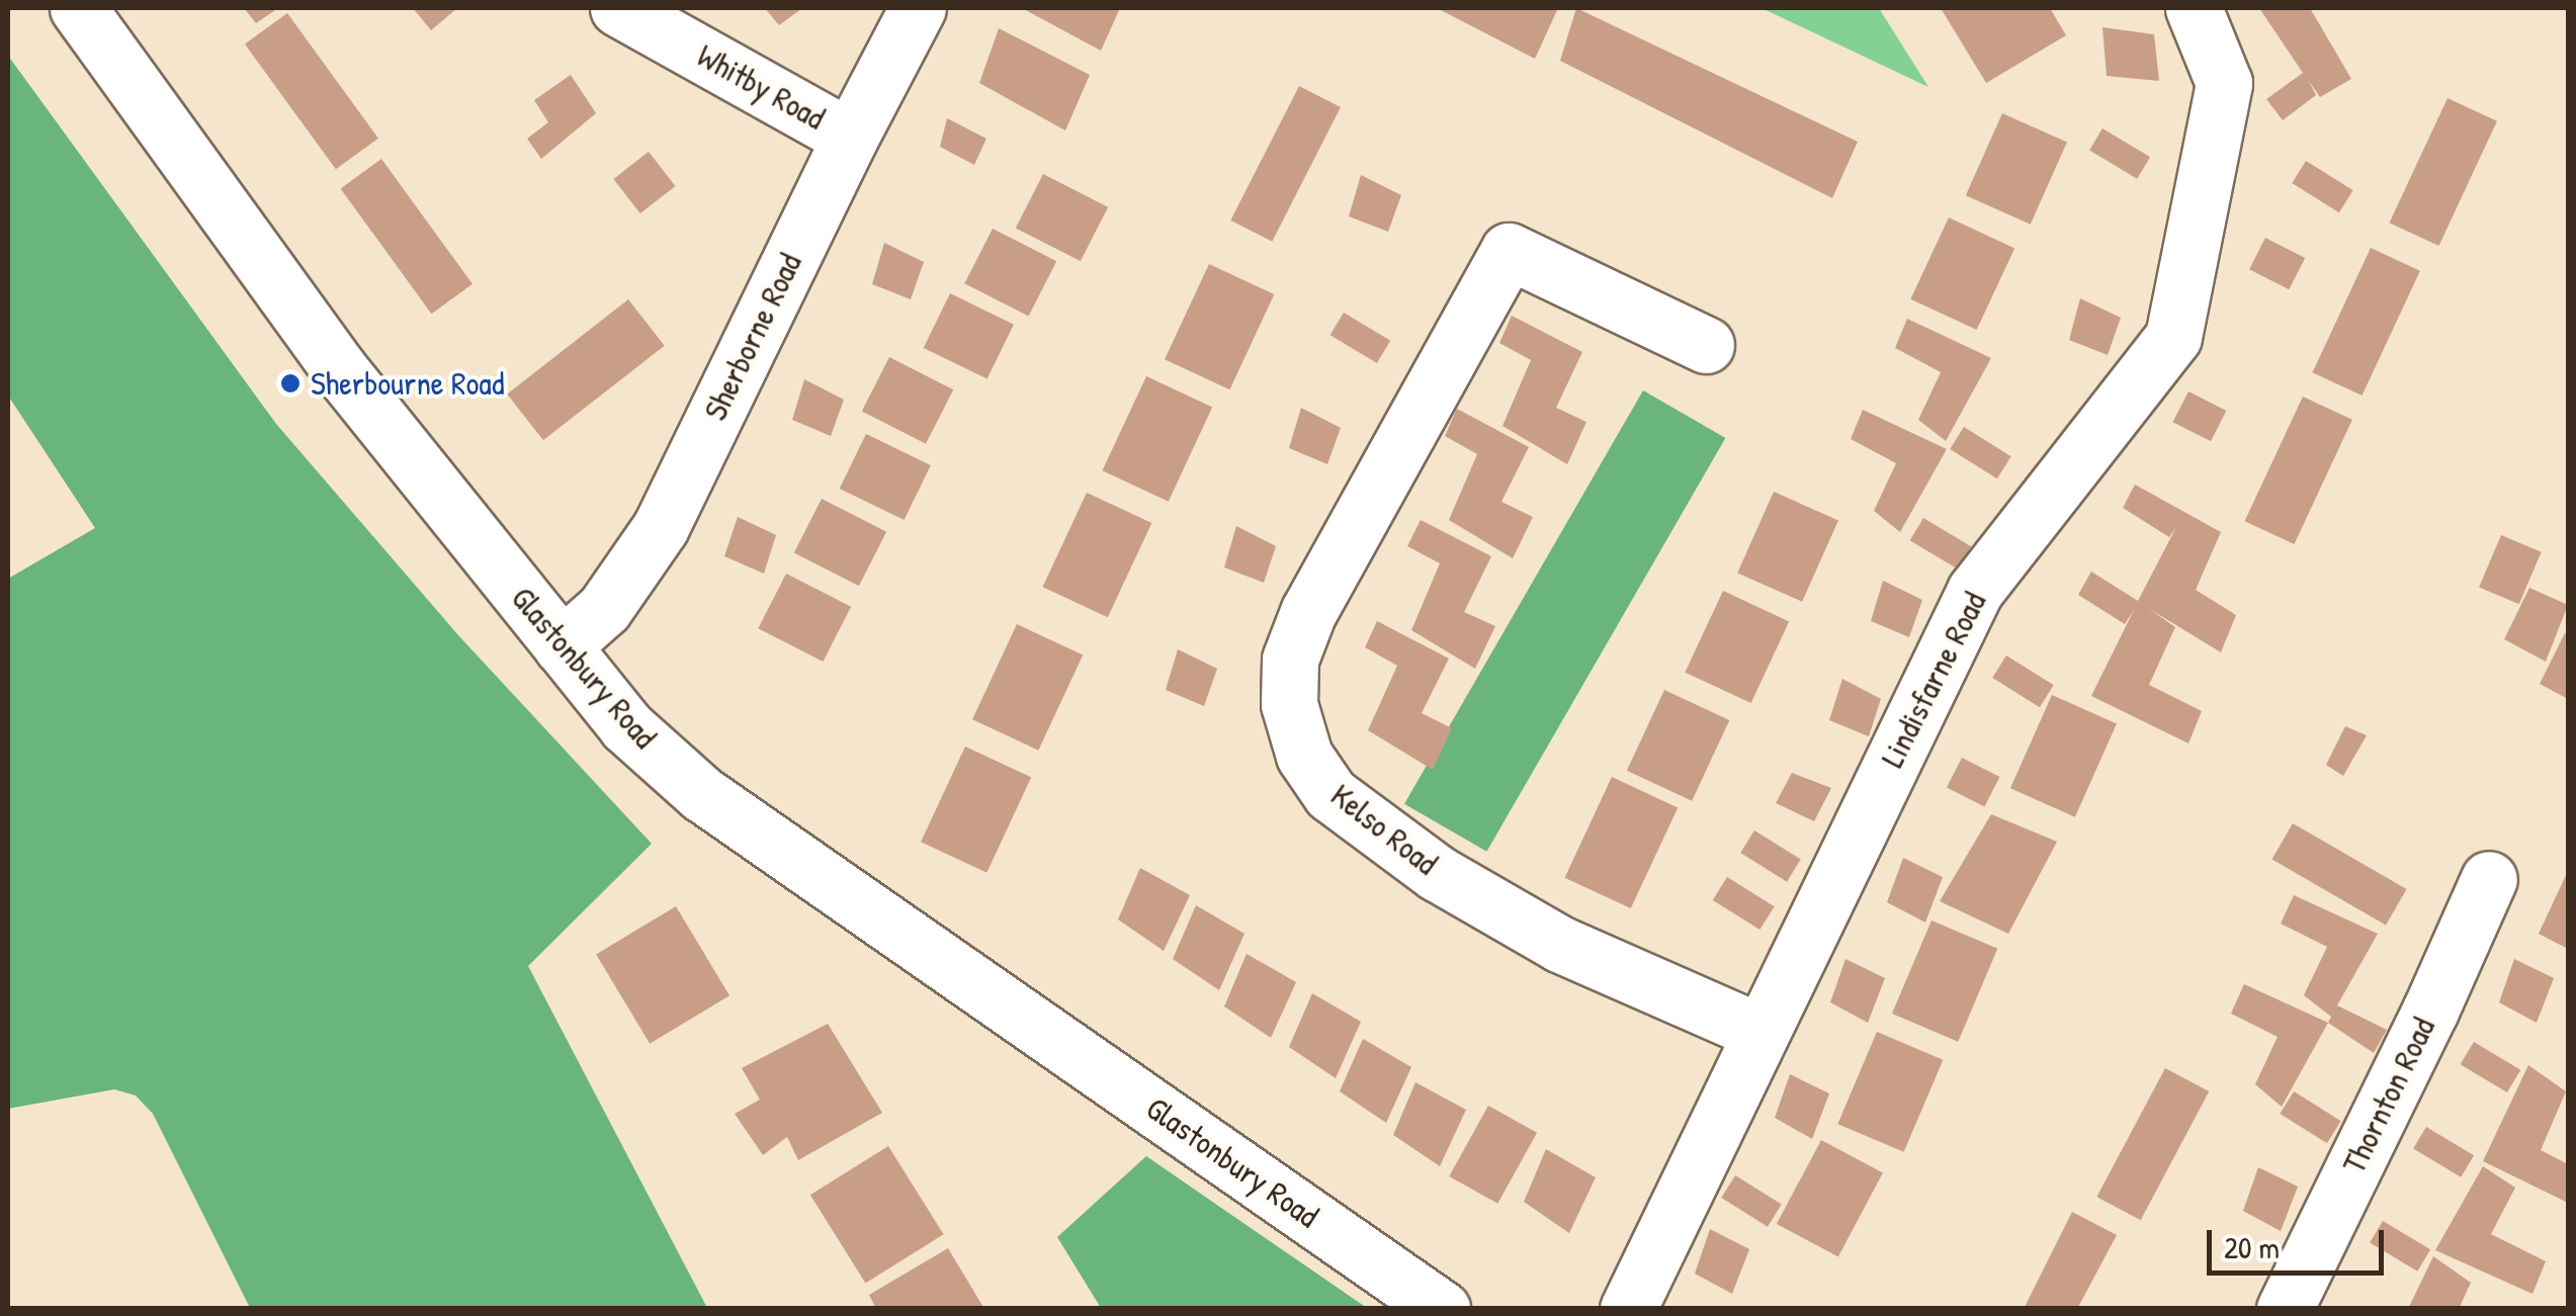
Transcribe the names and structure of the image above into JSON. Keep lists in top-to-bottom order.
{
  "streets": {
    "street": [
      "Whitby Road",
      "Sherborne Road",
      "Glastonbury Road",
      "Lindisfarne Road",
      "Kelso Road",
      "Thornton Road"
    ]
  },
  "crossings": [
    ["Whitby Road", "Sherborne Road"],
    ["Sherborne Road", "Glastonbury Road"],
    ["Lindisfarne Road", "Kelso Road"]
  ],
  "places": ["Sherbourne Road"],
  "scale_bar": "20 m"
}
